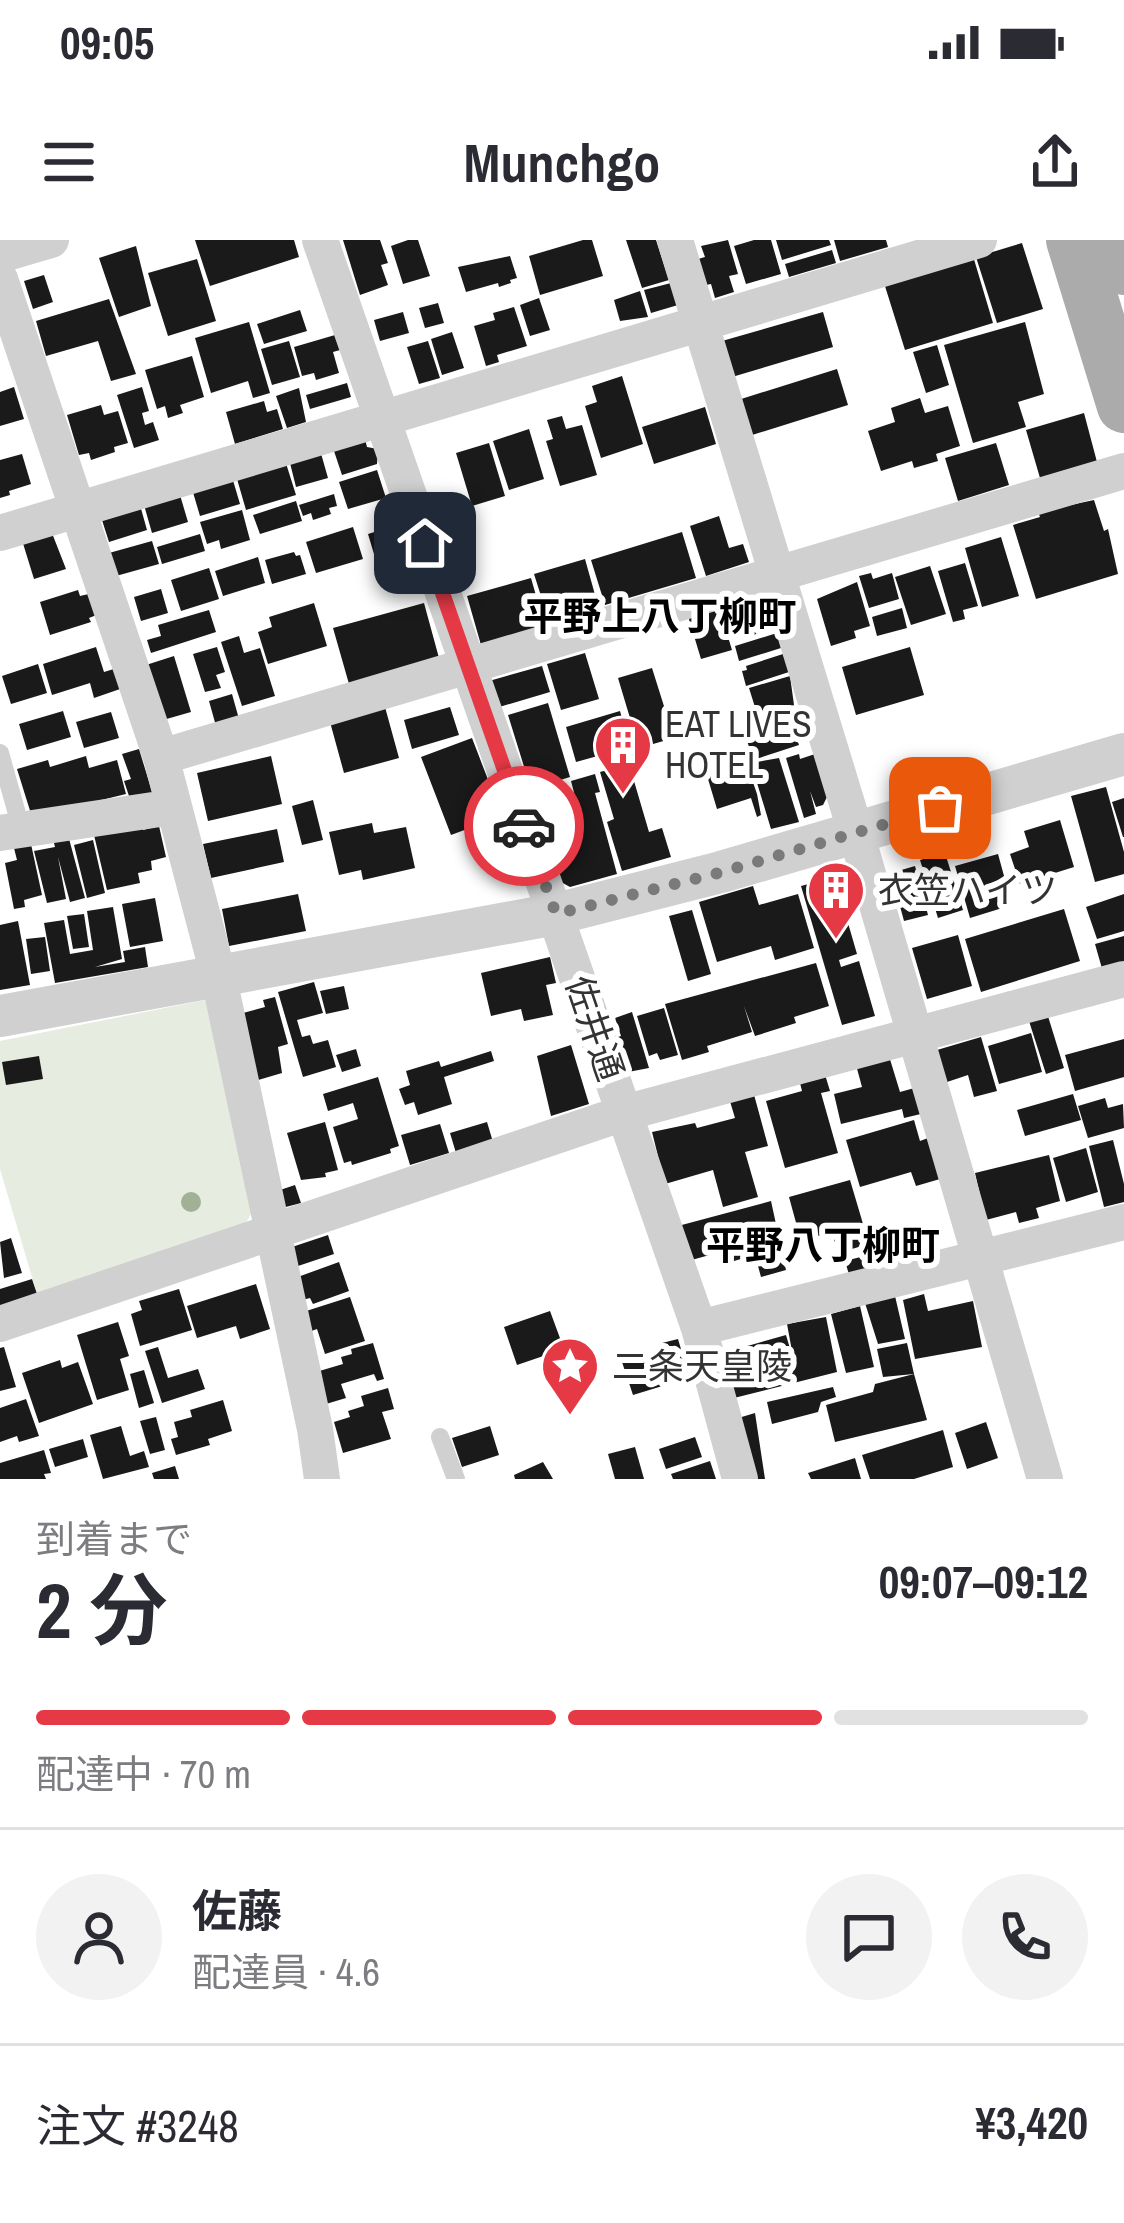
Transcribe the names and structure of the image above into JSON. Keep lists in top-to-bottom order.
{
  "streets": {
    "street": ["佐井通"]
  },
  "districts": ["平野上八丁柳町", "平野八丁柳町"],
  "places": {
    "building": ["EAT LIVES HOTEL", "衣笠ハイツ"],
    "place": ["二条天皇陵"]
  },
  "page": {
    "status": "09:05",
    "header": "Munchgo",
    "heading": ["2 分", "到着まで", "09:07–09:12"],
    "panel": [
      "佐藤",
      "配達員 · 4.6",
      "注文 #3248",
      "¥3,420"
    ],
    "bar": "配達中 · 70 m"
  }
}
